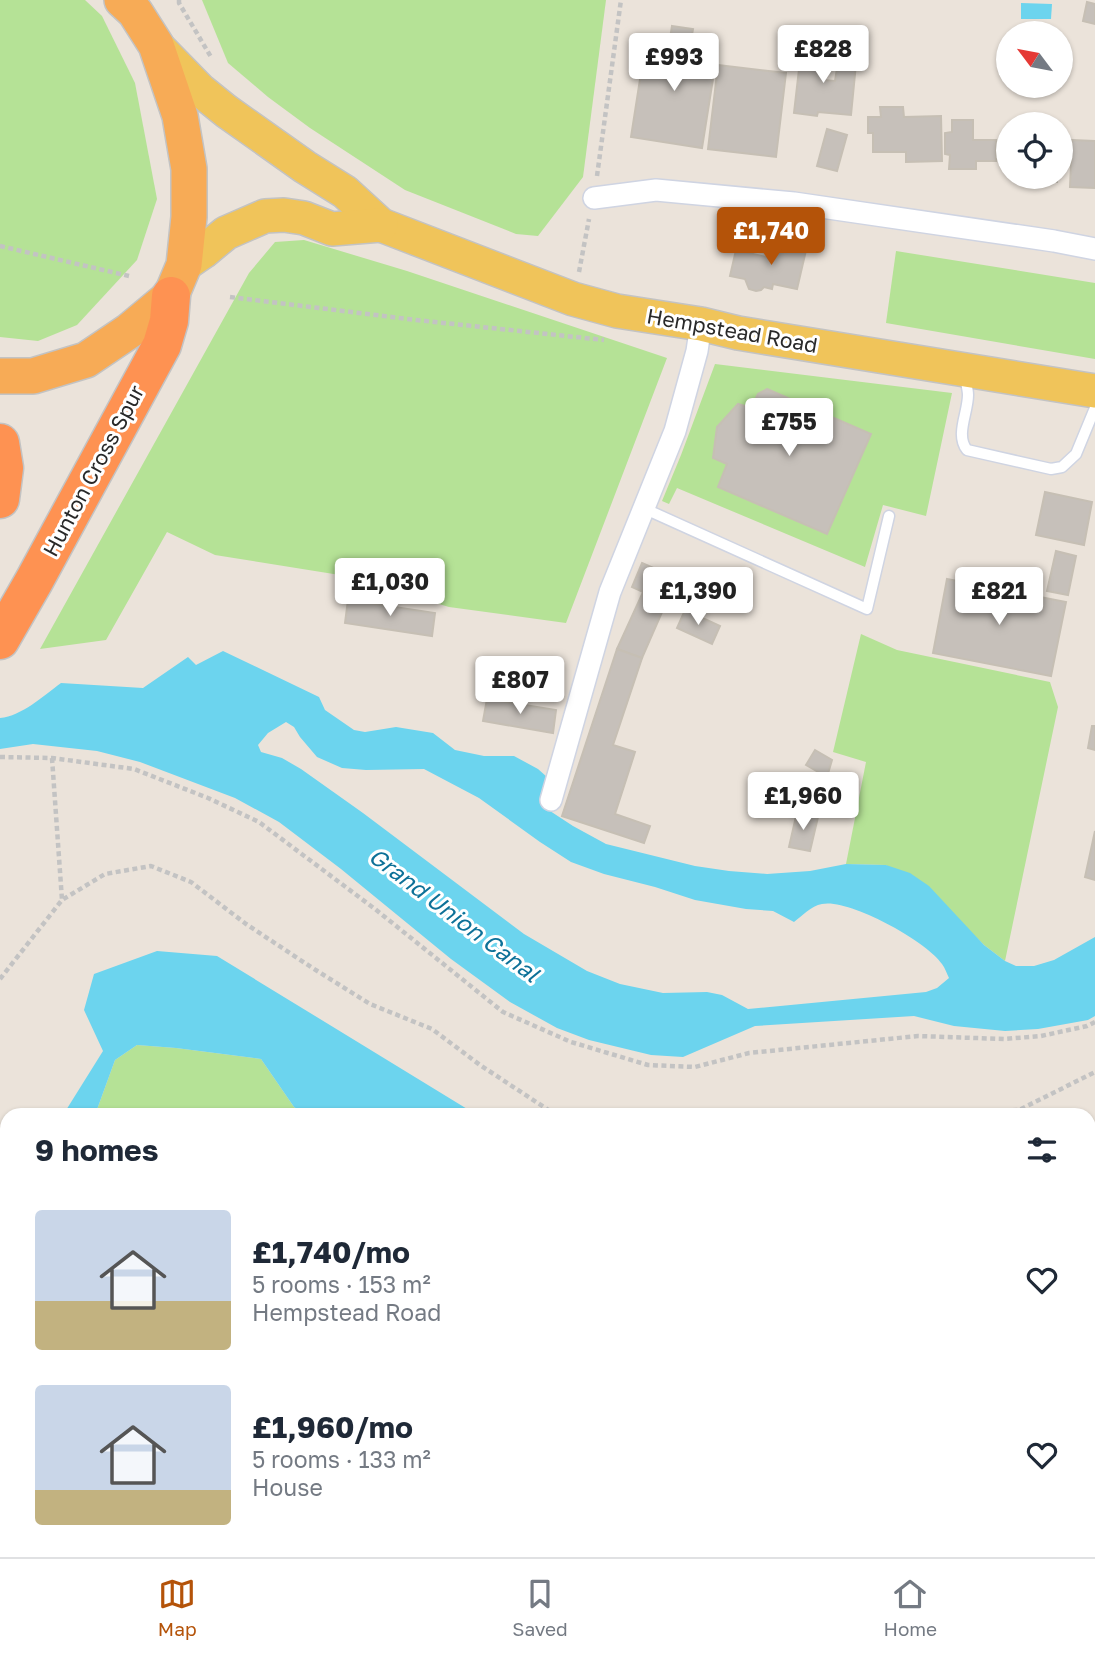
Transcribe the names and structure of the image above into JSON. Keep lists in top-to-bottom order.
{
  "streets": {
    "highway": ["Hunton Cross Spur"],
    "main road": ["Hempstead Road"]
  },
  "crossings": [
    ["Hempstead Road", "Hunton Cross Spur"]
  ],
  "water": ["Grand Union Canal"],
  "north": "top left",
  "page": {
    "price": [
      "£828",
      "£993",
      "£1,740",
      "£755",
      "£1,030",
      "£1,390",
      "£821",
      "£807",
      "£1,960"
    ],
    "heading": "9 homes",
    "list": [
      {
        "name": "£1,740/mo",
        "note": "5 rooms · 153 m² · Hempstead Road"
      },
      {
        "name": "£1,960/mo",
        "note": "5 rooms · 133 m² · House"
      }
    ],
    "tabs": ["Map", "Saved", "Home"]
  }
}
